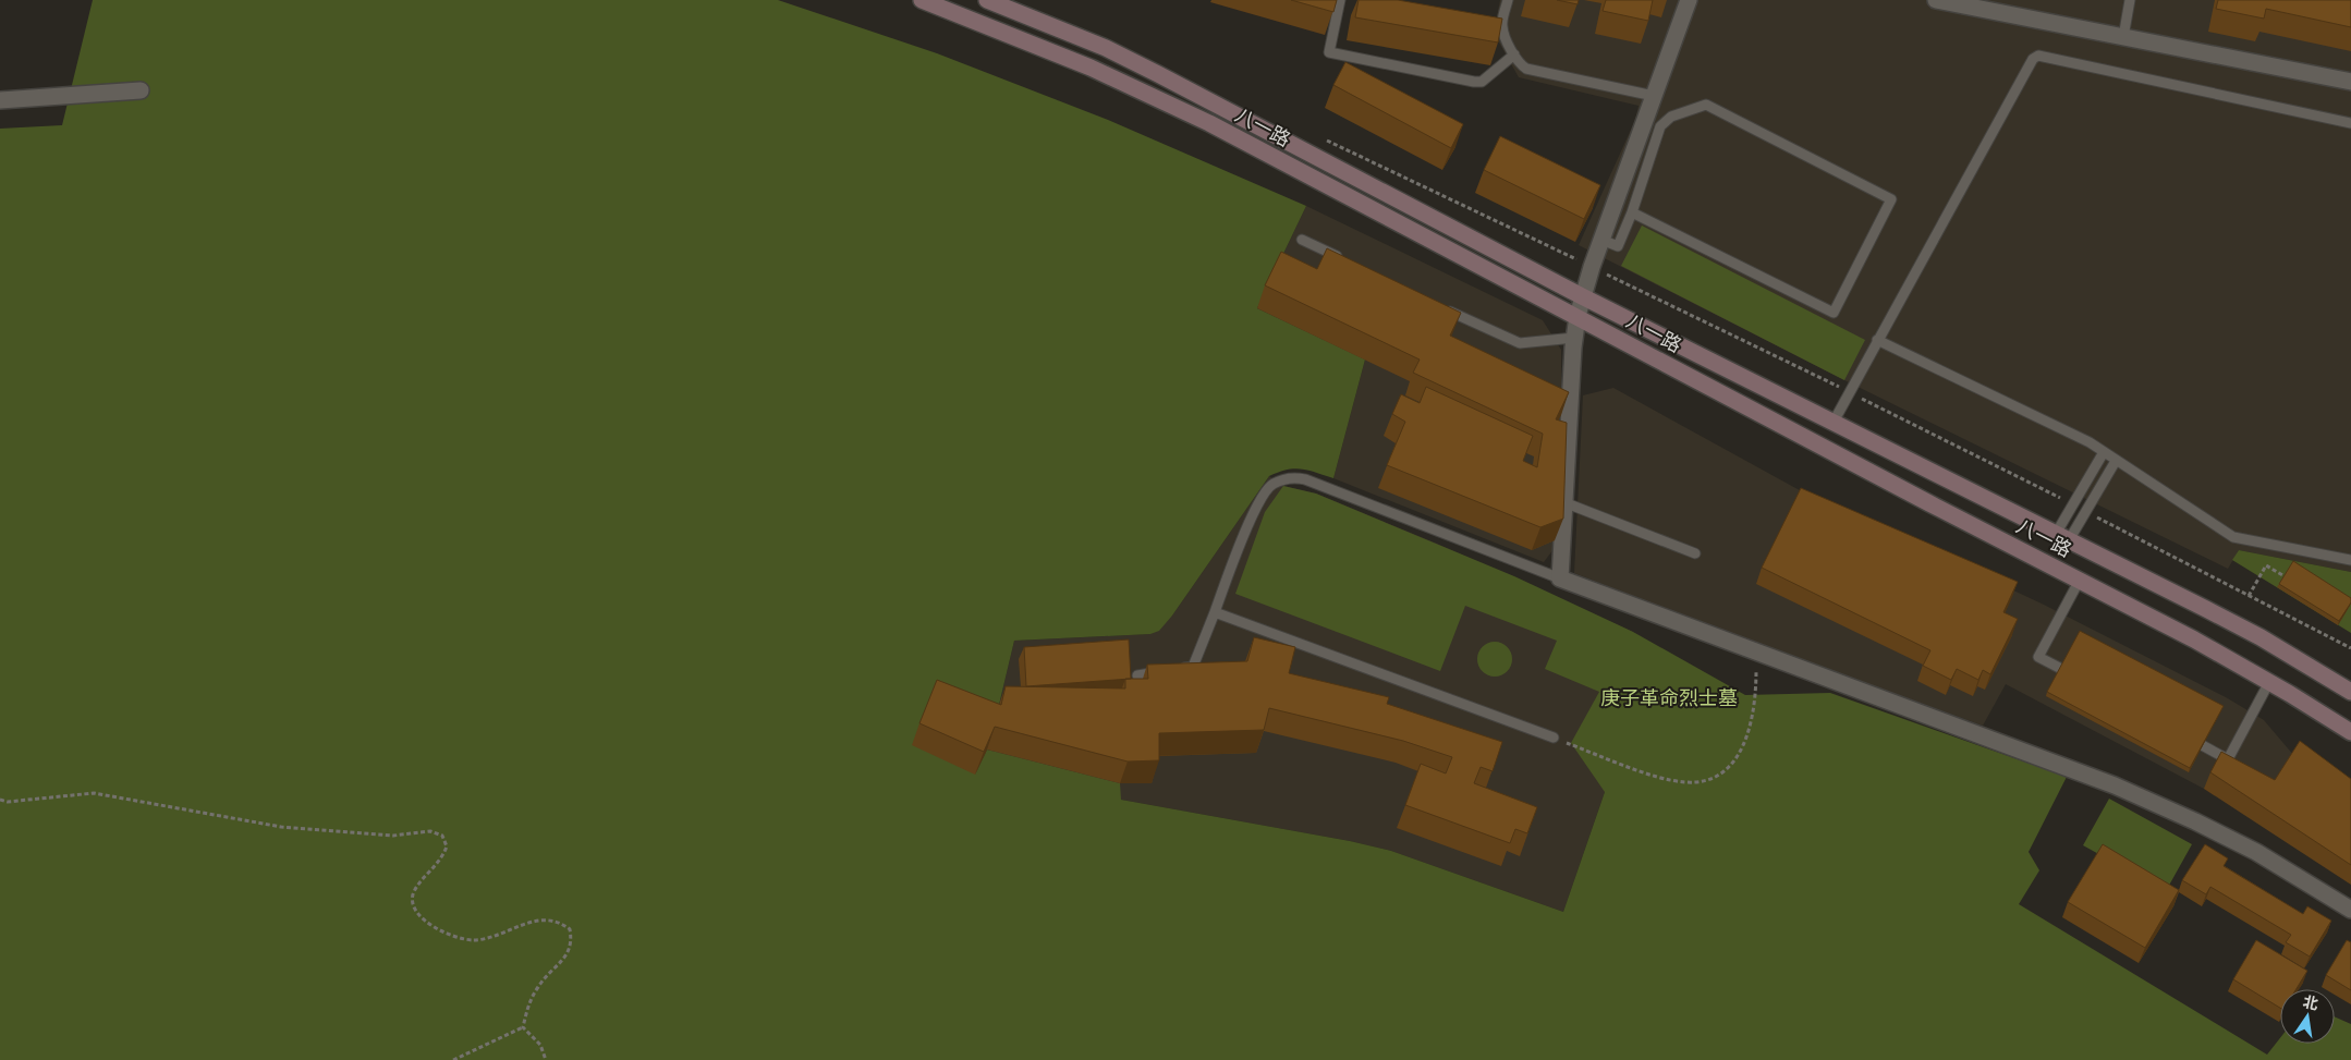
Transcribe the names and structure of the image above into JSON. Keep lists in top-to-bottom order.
{
  "streets": {
    "main road": ["八一路"]
  },
  "parks": ["庚子革命烈士墓"],
  "north": "top"
}
